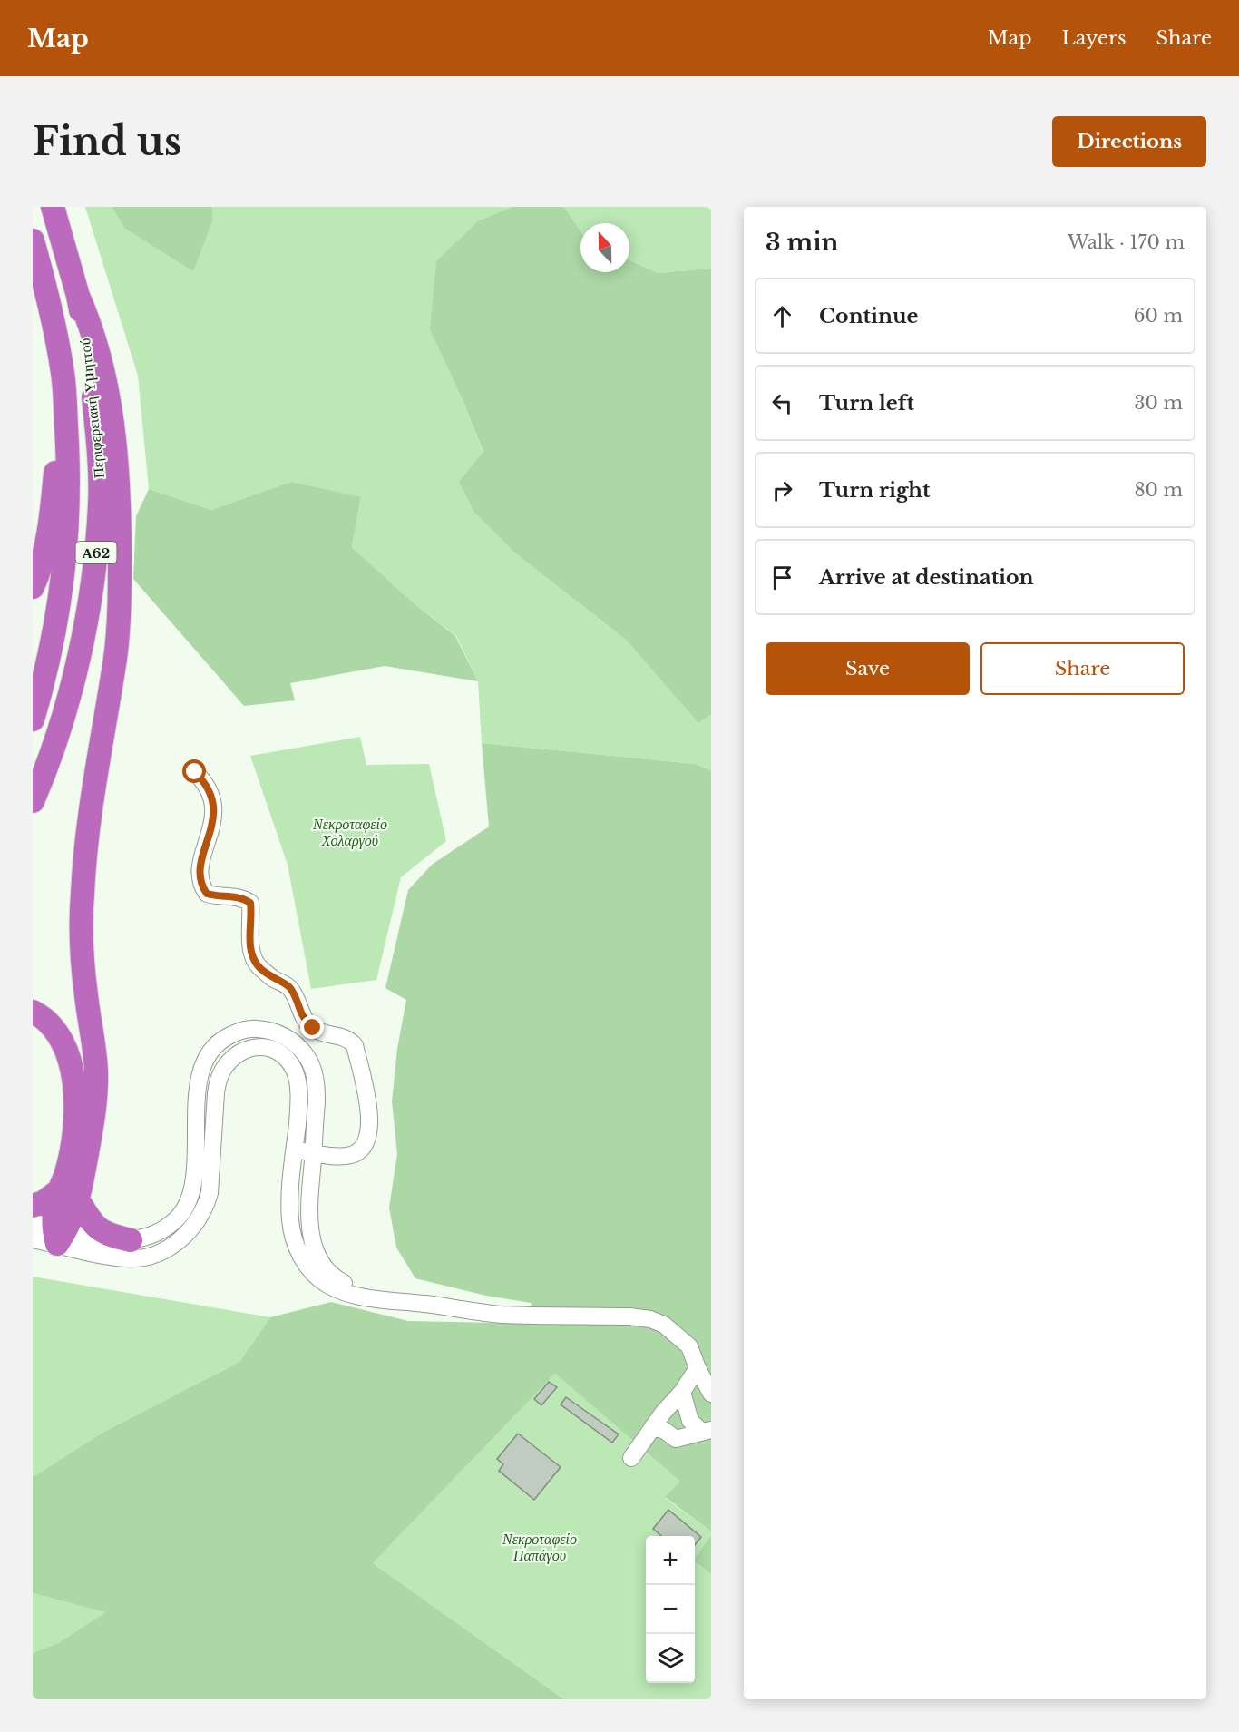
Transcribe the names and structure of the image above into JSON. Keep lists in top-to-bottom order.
{
  "streets": {
    "highway": ["Περιφερειακή Υμηττού", "Α62"]
  },
  "parks": ["Νεκροταφείο Χολαργού", "Νεκροταφείο Παπάγου"],
  "north": "top",
  "page": {
    "header": "Map",
    "nav": ["Map", "Layers", "Share"],
    "buttons": [
      "Directions",
      ["Save", "Share"]
    ],
    "title": "Find us",
    "heading": ["3 min", "Walk · 170 m"],
    "list": [
      ["Continue", "60 m"],
      ["Turn left", "30 m"],
      ["Turn right", "80 m"],
      "Arrive at destination"
    ],
    "map_buttons": ["+", "−"]
  }
}
